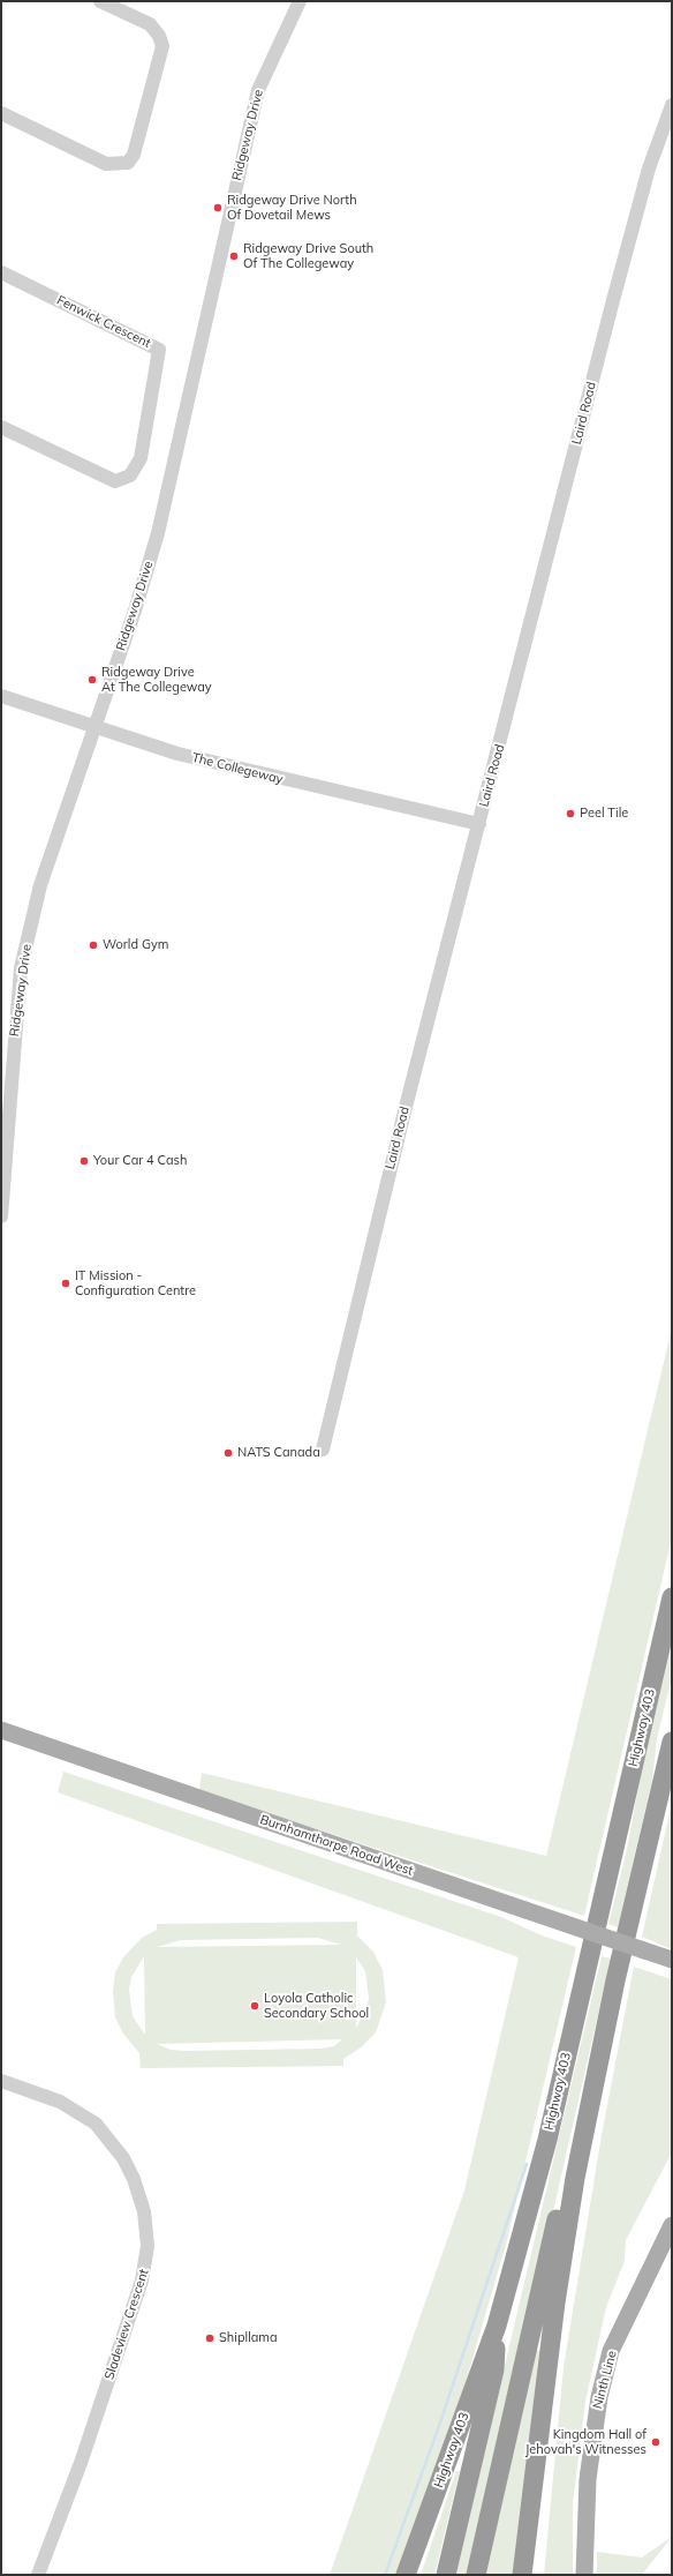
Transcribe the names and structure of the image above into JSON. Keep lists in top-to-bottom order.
{
  "streets": {
    "highway": ["Highway 403"],
    "main road": ["Burnhamthorpe Road West", "Ninth Line"],
    "street": [
      "Ridgeway Drive",
      "Fenwick Crescent",
      "Laird Road",
      "The Collegeway",
      "Sladeview Crescent"
    ]
  },
  "crossings": [
    ["Ridgeway Drive", "The Collegeway"],
    ["Laird Road", "The Collegeway"]
  ],
  "places": [
    "Ridgeway Drive North Of Dovetail Mews",
    "Ridgeway Drive South Of The Collegeway",
    "Ridgeway Drive At The Collegeway",
    "Peel Tile",
    "World Gym",
    "Your Car 4 Cash",
    "IT Mission - Configuration Centre",
    "NATS Canada",
    "Loyola Catholic Secondary School",
    "Shipllama",
    "Kingdom Hall of Jehovah's Witnesses"
  ]
}
